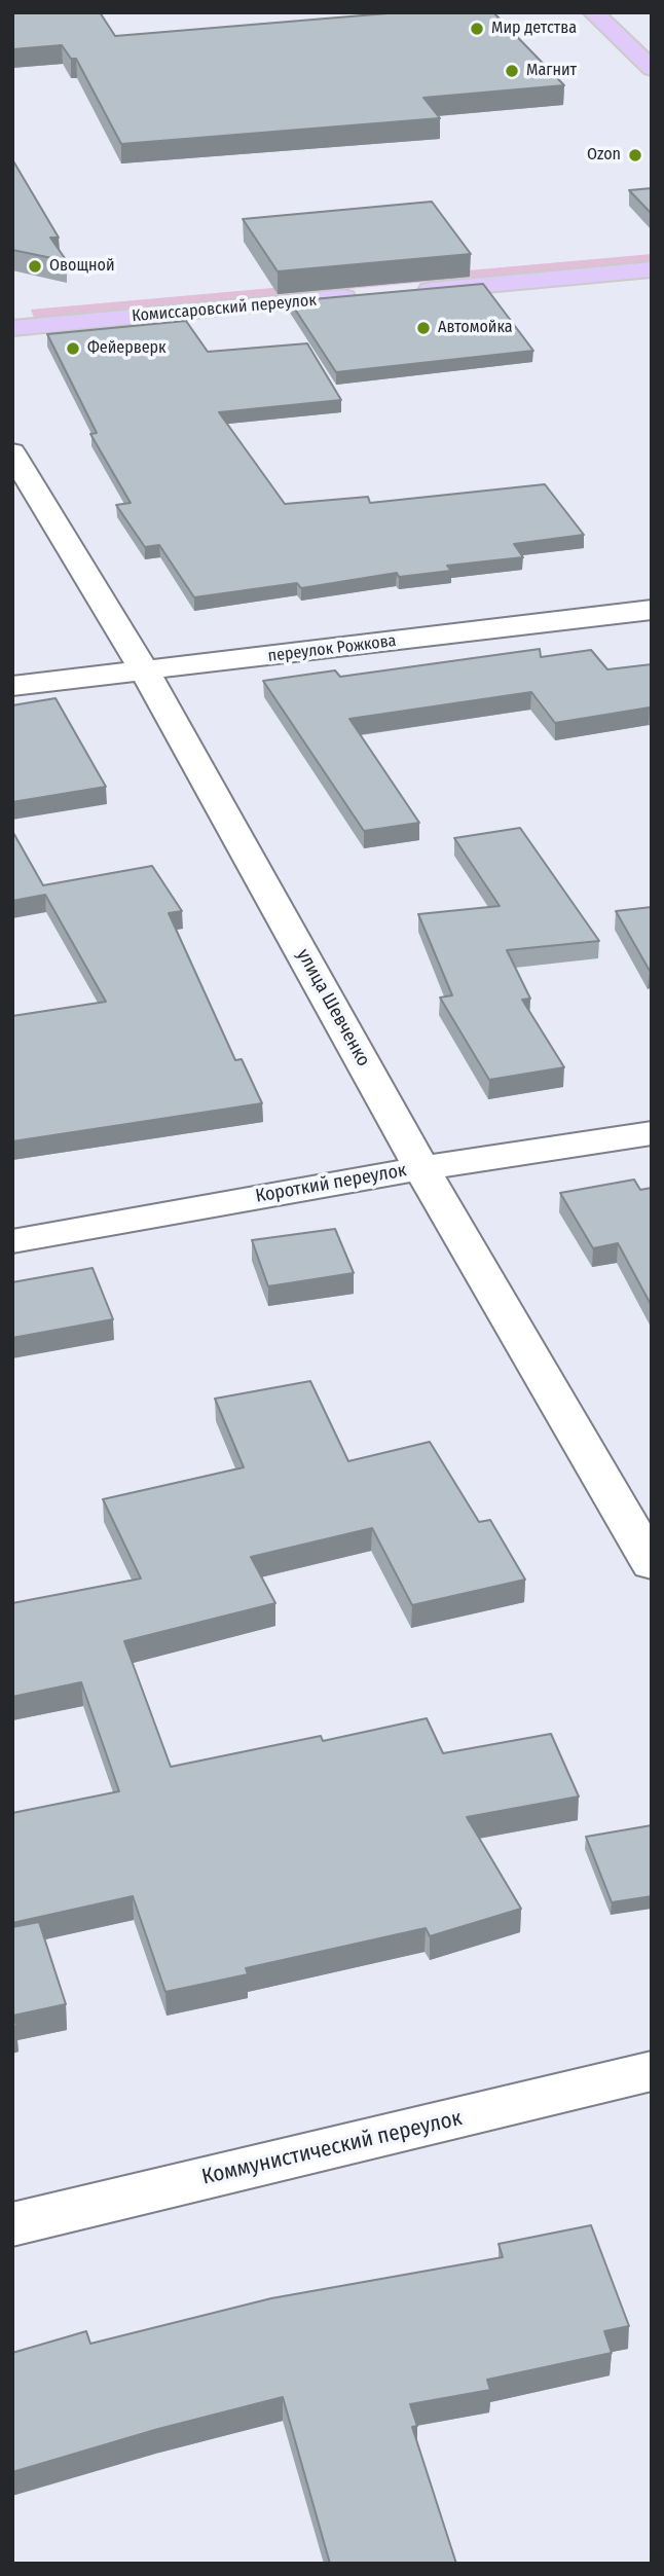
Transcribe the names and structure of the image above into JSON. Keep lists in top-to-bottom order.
{
  "streets": {
    "main road": ["Комиссаровский переулок"],
    "street": [
      "переулок Рожкова",
      "улица Шевченко",
      "Короткий переулок",
      "Коммунистический переулок"
    ]
  },
  "crossings": [
    ["переулок Рожкова", "улица Шевченко"],
    ["улица Шевченко", "Короткий переулок"]
  ],
  "places": [
    "Мир детства",
    "Магнит",
    "Ozon",
    "Овощной",
    "Автомойка",
    "Фейерверк"
  ]
}
